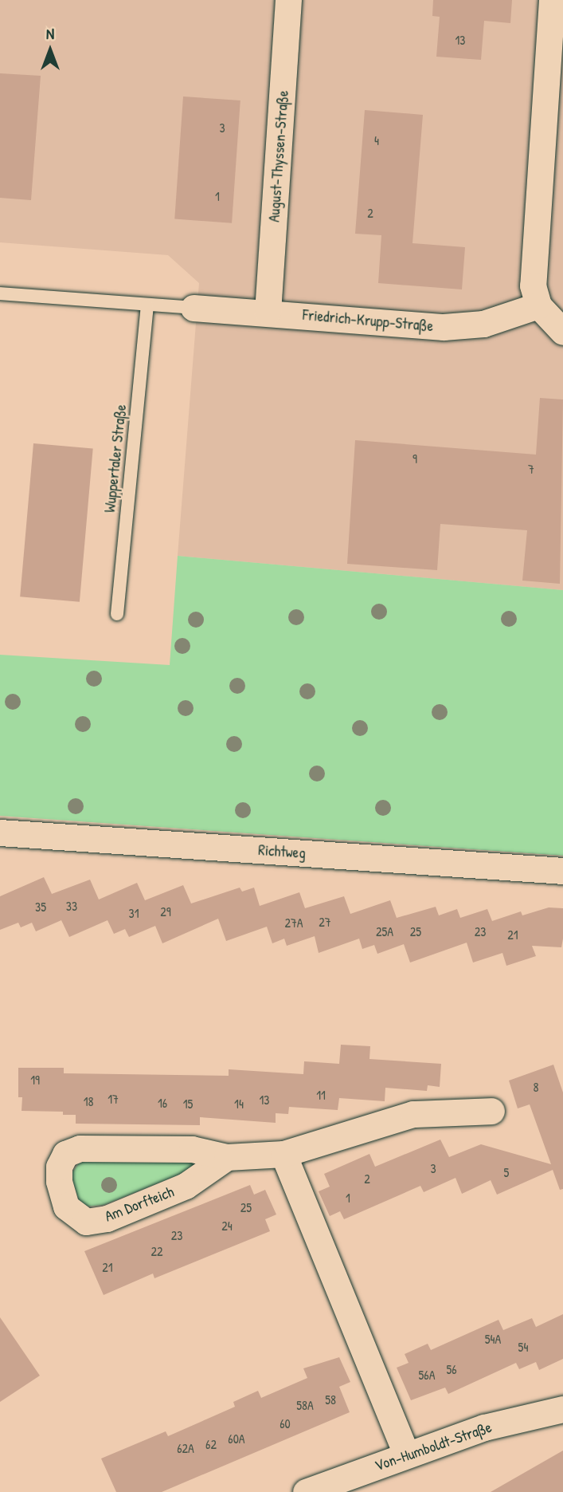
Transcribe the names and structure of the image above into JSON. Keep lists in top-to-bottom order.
{
  "streets": {
    "street": [
      "August-Thyssen-Straße",
      "Friedrich-Krupp-Straße",
      "Richtweg",
      "Am Dorfteich",
      "Von-Humboldt-Straße"
    ],
    "lane": ["Wuppertaler Straße"]
  },
  "crossings": [
    ["August-Thyssen-Straße", "Friedrich-Krupp-Straße"]
  ],
  "house_numbers": [
    "13",
    "3",
    "4",
    "1",
    "2",
    "9",
    "7",
    "33",
    "35",
    "29",
    "31",
    "27",
    "27A",
    "25A",
    "25",
    "23",
    "21",
    "19",
    "8",
    "11",
    "17",
    "13",
    "18",
    "16",
    "15",
    "14",
    "3",
    "5",
    "2",
    "1",
    "25",
    "24",
    "23",
    "22",
    "21",
    "54A",
    "54",
    "56",
    "56A",
    "58",
    "58A",
    "60",
    "60A",
    "62",
    "62A"
  ],
  "north": "top"
}
